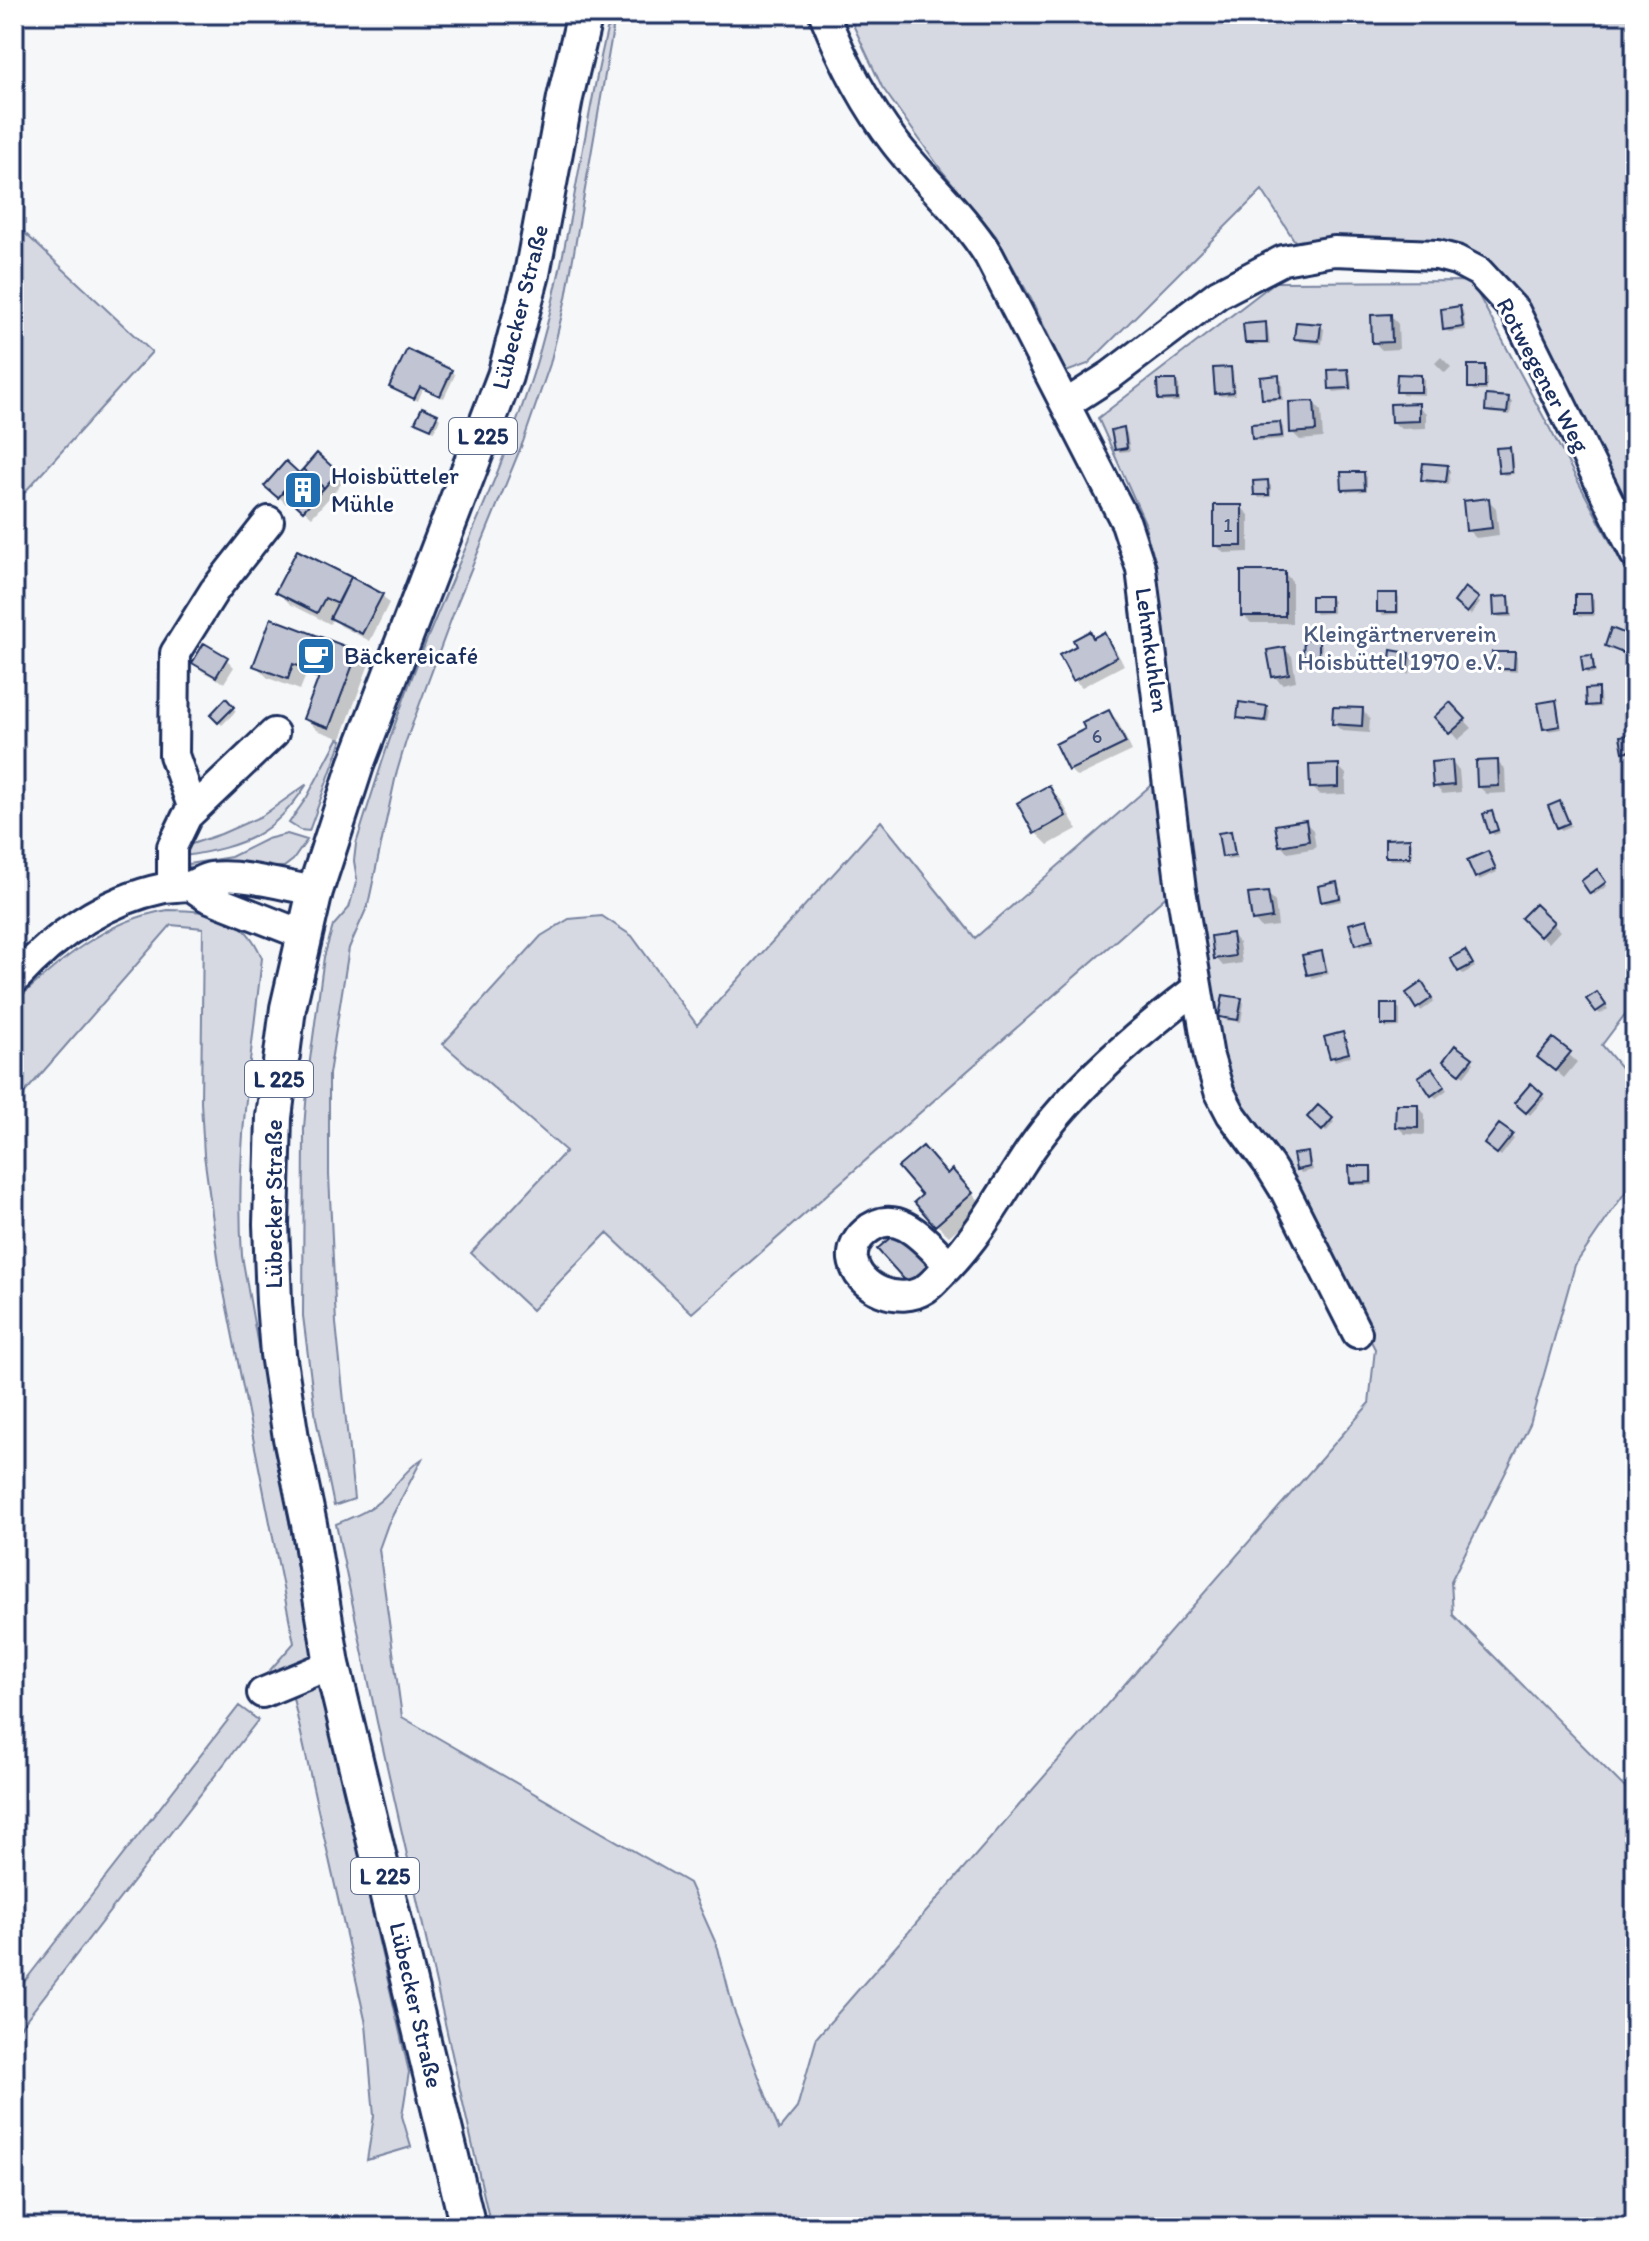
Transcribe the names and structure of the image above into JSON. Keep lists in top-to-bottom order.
{
  "streets": {
    "main road": ["Lübecker Straße", "L 225"],
    "street": ["Rotwegener Weg", "Lehmkuhlen"]
  },
  "crossings": [
    ["Rotwegener Weg", "Lehmkuhlen"]
  ],
  "parks": ["Kleingärtnerverein Hoisbüttel 1970 e.V."],
  "places": {
    "building": ["Hoisbütteler Mühle"],
    "cafe": ["Bäckereicafé"]
  },
  "house_numbers": ["1", "6"]
}
